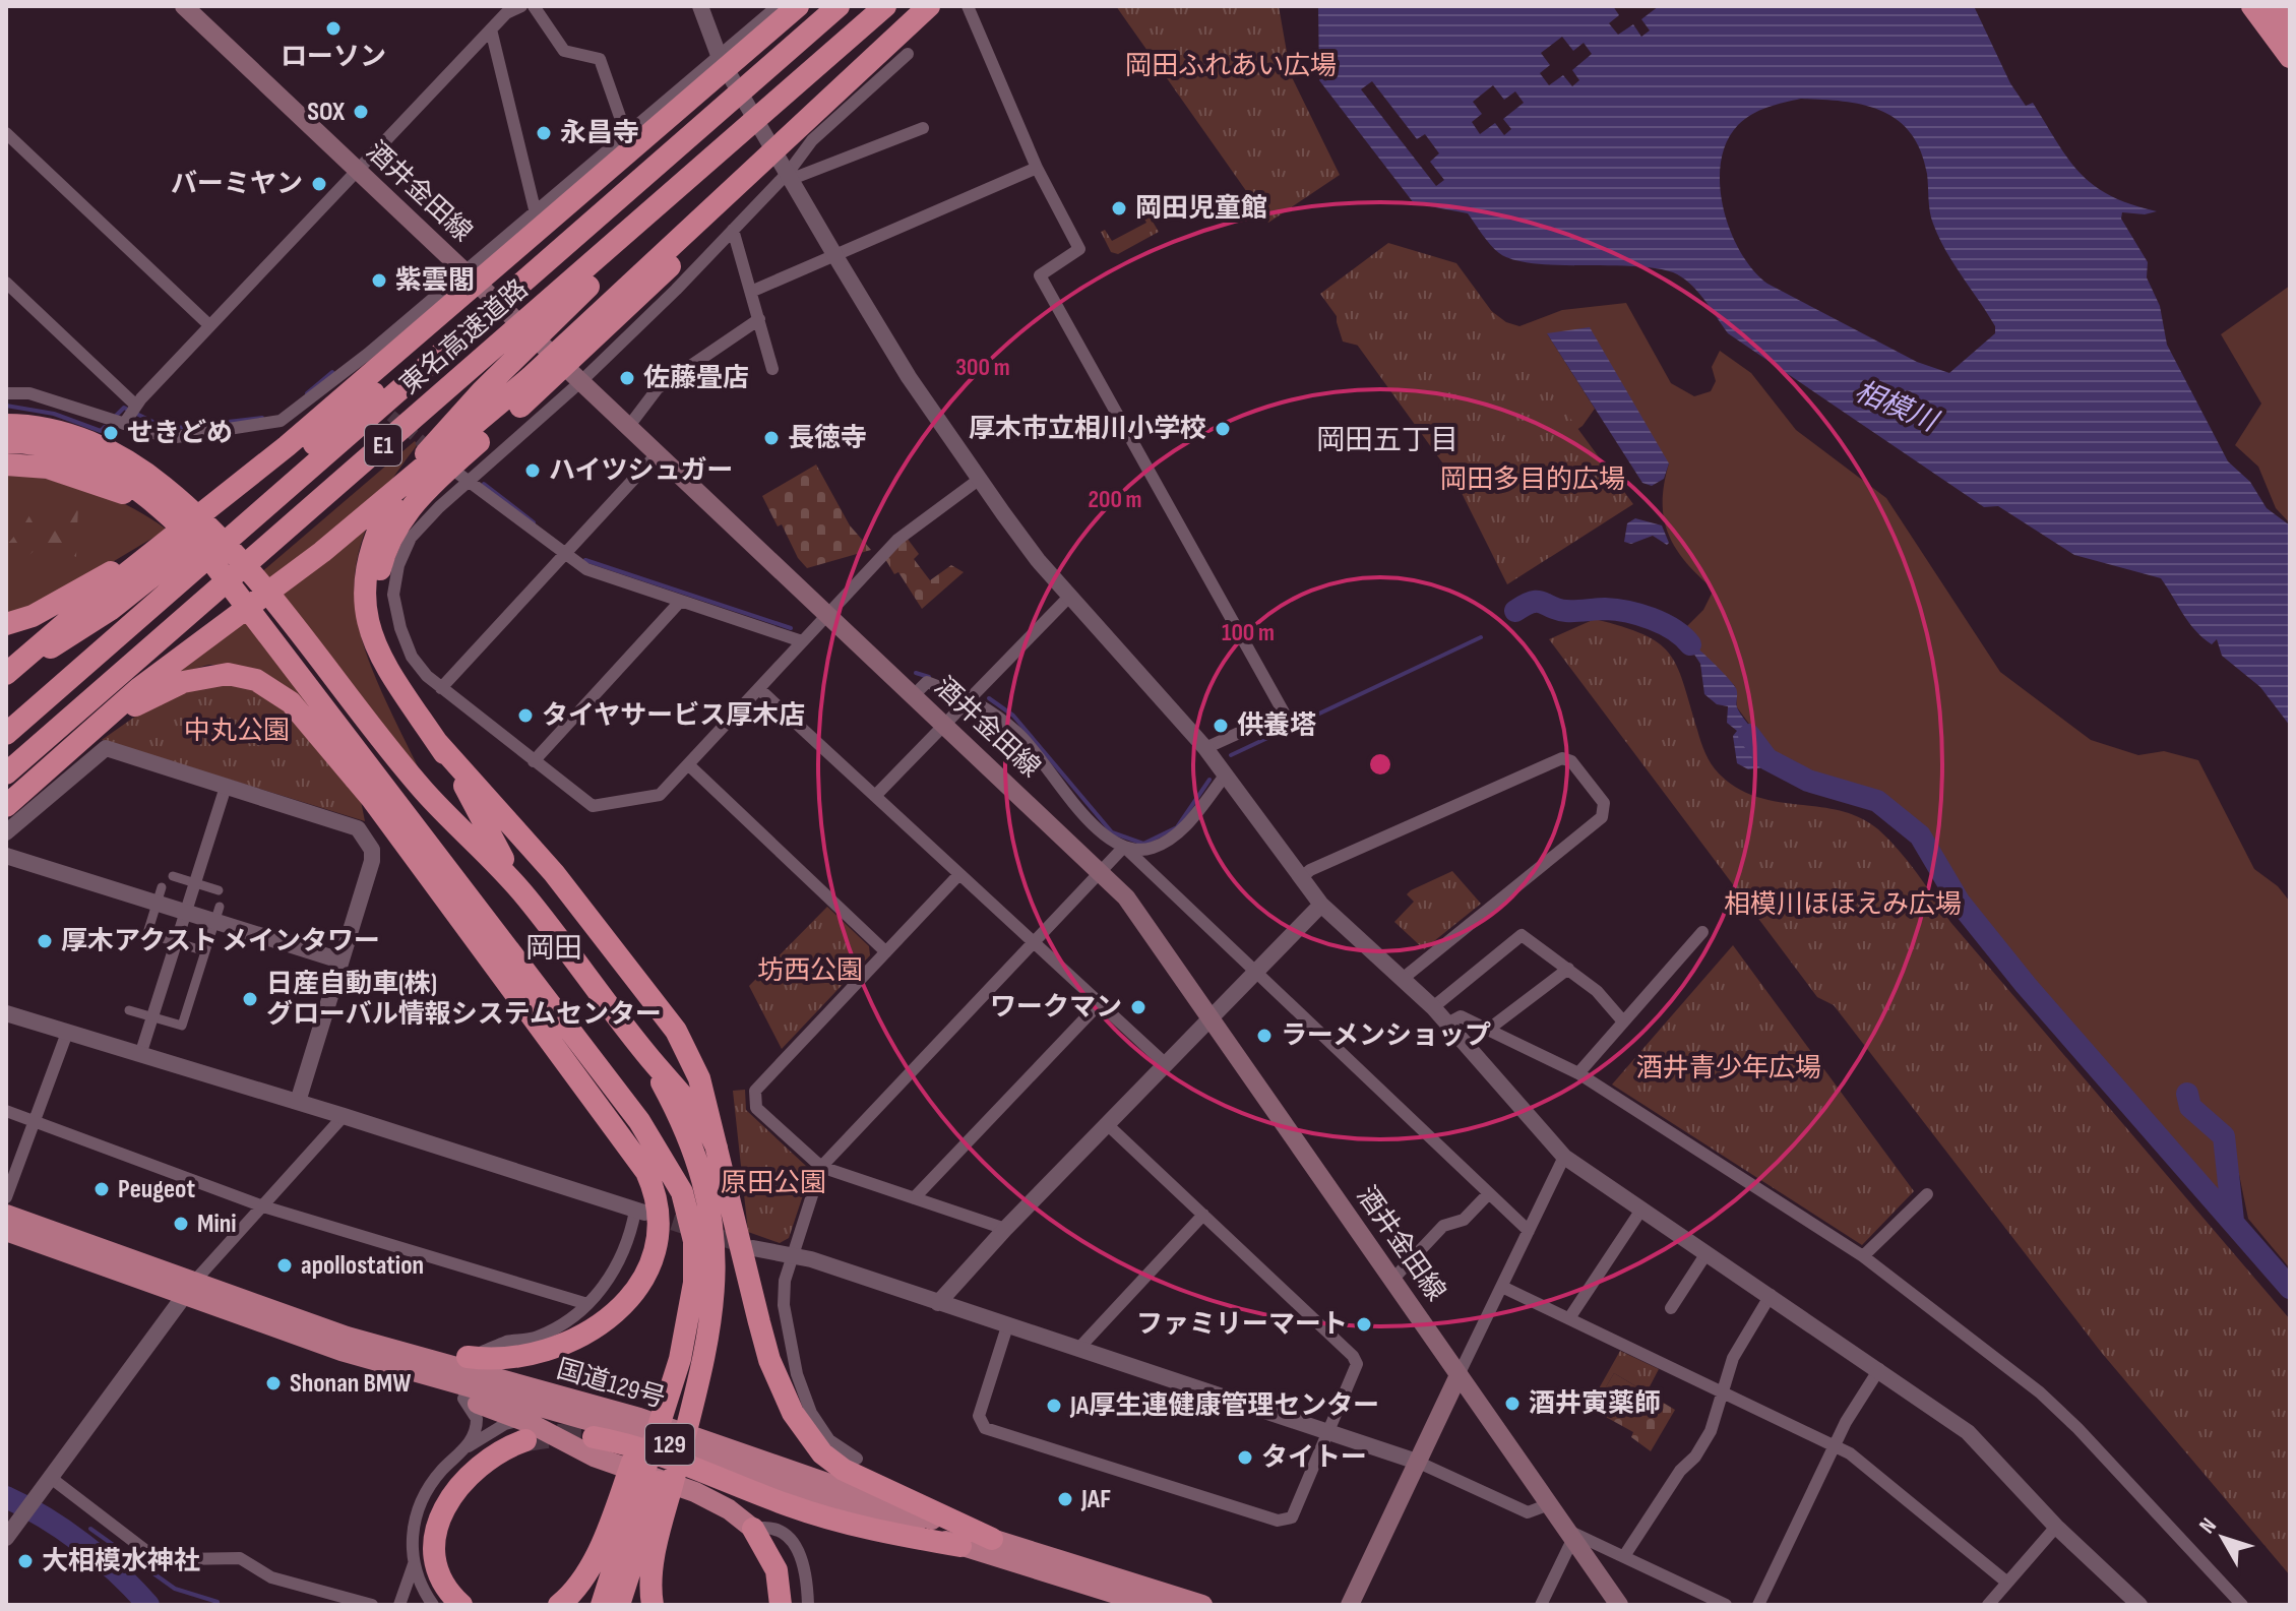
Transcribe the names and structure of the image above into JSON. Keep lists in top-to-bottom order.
{
  "streets": {
    "highway": [
      "東名高速道路",
      "E1",
      "国道129号",
      "129"
    ],
    "main road": ["酒井金田線"]
  },
  "districts": ["岡田五丁目", "岡田"],
  "water": ["相模川"],
  "parks": [
    "岡田ふれあい広場",
    "岡田多目的広場",
    "中丸公園",
    "相模川ほほえみ広場",
    "坊西公園",
    "酒井青少年広場",
    "原田公園"
  ],
  "places": [
    "ローソン",
    "SOX",
    "永昌寺",
    "バーミヤン",
    "岡田児童館",
    "紫雲閣",
    "佐藤畳店",
    "厚木市立相川小学校",
    "せきどめ",
    "長徳寺",
    "ハイツシュガー",
    "タイヤサービス厚木店",
    "供養塔",
    "厚木アクスト メインタワー",
    "日産自動車(株) グローバル情報システムセンター",
    "ワークマン",
    "ラーメンショップ",
    "Peugeot",
    "Mini",
    "apollostation",
    "ファミリーマート",
    "Shonan BMW",
    "酒井寅薬師",
    "JA厚生連健康管理センター",
    "タイトー",
    "JAF",
    "大相模水神社"
  ],
  "north": "top left",
  "rings": ["300 m", "200 m", "100 m"]
}
